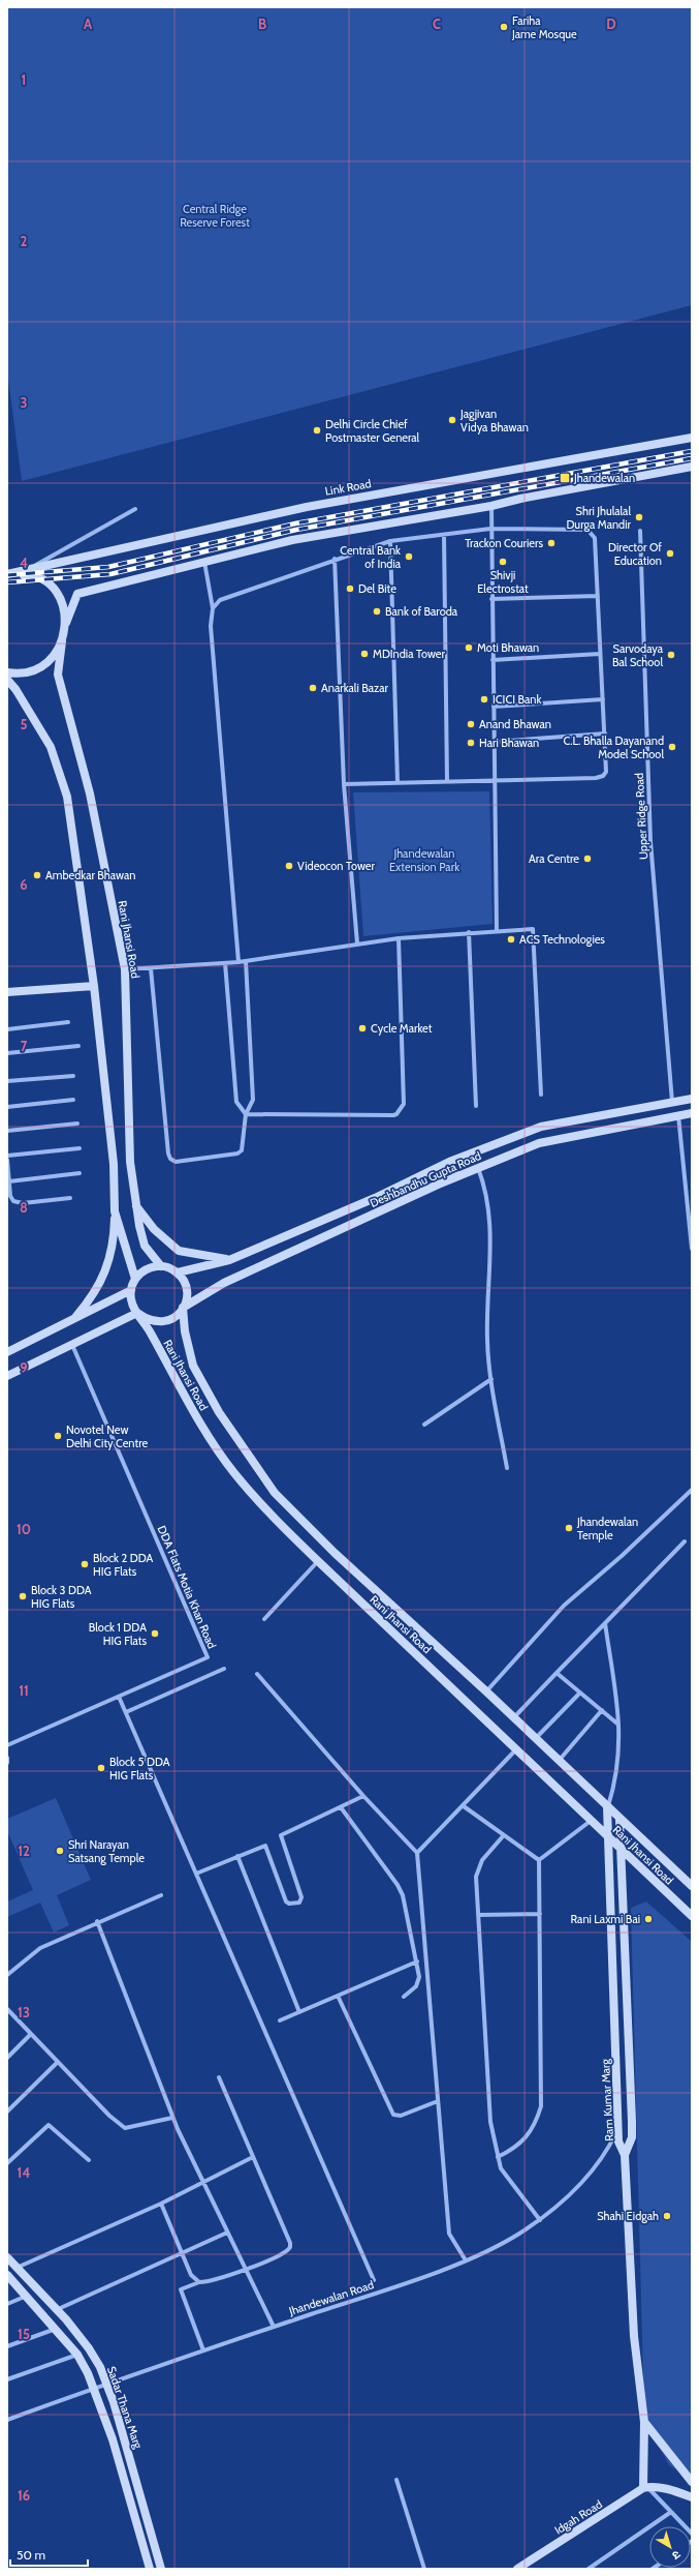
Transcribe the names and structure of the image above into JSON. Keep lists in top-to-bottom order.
{
  "streets": {
    "main road": [
      "Link Road",
      "Rani Jhansi Road",
      "Deshbandhu Gupta Road",
      "Ram Kumar Marg",
      "Sadar Thana Marg",
      "Idgah Road"
    ],
    "street": ["Upper Ridge Road", "DDA Flats Motia Khan Road", "Jhandewalan Road"]
  },
  "crossings": [
    ["Upper Ridge Road", "Deshbandhu Gupta Road"],
    ["Rani Jhansi Road", "Deshbandhu Gupta Road"],
    ["Rani Jhansi Road", "Ram Kumar Marg"],
    ["Ram Kumar Marg", "Jhandewalan Road"],
    ["Ram Kumar Marg", "Idgah Road"],
    ["Jhandewalan Road", "Sadar Thana Marg"]
  ],
  "parks": ["Central Ridge Reserve Forest", "Jhandewalan Extension Park"],
  "places": {
    "other": [
      "Fariha Jame Mosque",
      "Jagjivan Vidya Bhawan",
      "Delhi Circle Chief Postmaster General",
      "Shri Jhulalal Durga Mandir",
      "Trackon Couriers",
      "Director Of Education",
      "Central Bank of India",
      "Shivji Electrostat",
      "Del Bite",
      "Bank of Baroda",
      "Moti Bhawan",
      "MDIndia Tower",
      "Sarvodaya Bal School",
      "Anarkali Bazar",
      "ICICI Bank",
      "Anand Bhawan",
      "Hari Bhawan",
      "C.L. Bhalla Dayanand Model School",
      "Ara Centre",
      "Videocon Tower",
      "Ambedkar Bhawan",
      "ACS Technologies",
      "Cycle Market",
      "Novotel New Delhi City Centre",
      "Jhandewalan Temple",
      "Block 2 DDA HIG Flats",
      "Block 3 DDA HIG Flats",
      "Block 1 DDA HIG Flats",
      "Block 5 DDA HIG Flats",
      "Shri Narayan Satsang Temple",
      "Rani Laxmi Bai",
      "Shahi Eidgah"
    ],
    "transit": ["Jhandewalan"]
  },
  "scale_bar": "50 m",
  "north": "bottom right",
  "grid": {
    "columns": [
      "A",
      "B",
      "C",
      "D"
    ],
    "rows": [
      "1",
      "2",
      "3",
      "4",
      "5",
      "6",
      "7",
      "8",
      "9",
      "10",
      "11",
      "12",
      "13",
      "14",
      "15",
      "16"
    ]
  }
}
